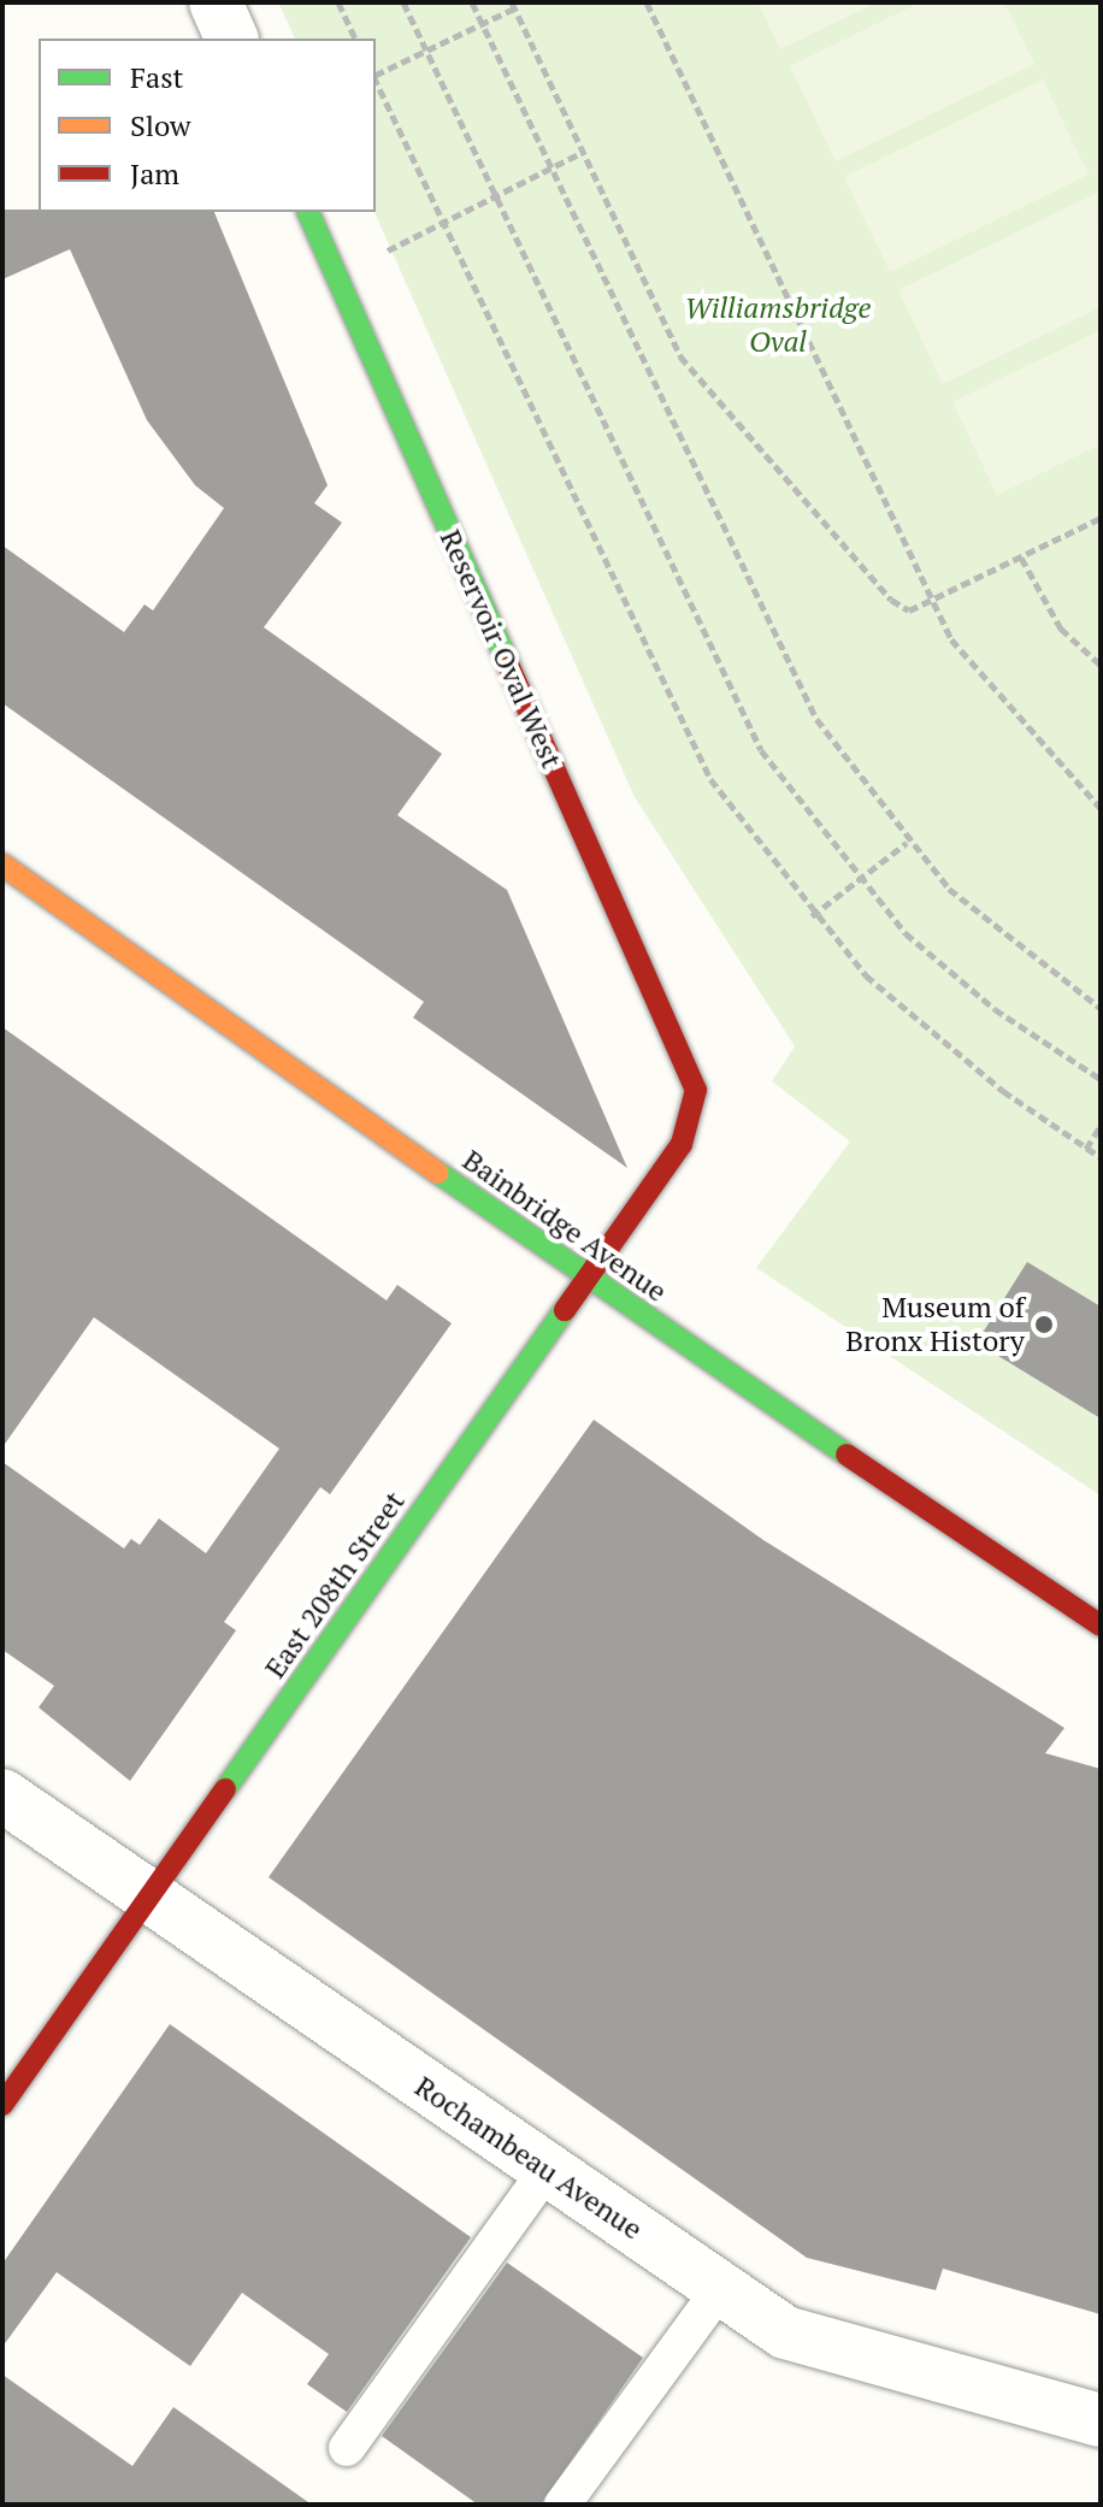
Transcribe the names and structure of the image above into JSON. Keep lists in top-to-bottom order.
{
  "streets": {
    "street": [
      "Reservoir Oval West",
      "Bainbridge Avenue",
      "East 208th Street",
      "Rochambeau Avenue"
    ]
  },
  "crossings": [
    ["Reservoir Oval West", "East 208th Street"],
    ["Bainbridge Avenue", "East 208th Street"],
    ["East 208th Street", "Rochambeau Avenue"]
  ],
  "parks": ["Williamsbridge Oval"],
  "places": ["Museum of Bronx History"],
  "legend": ["Fast", "Slow", "Jam"]
}
